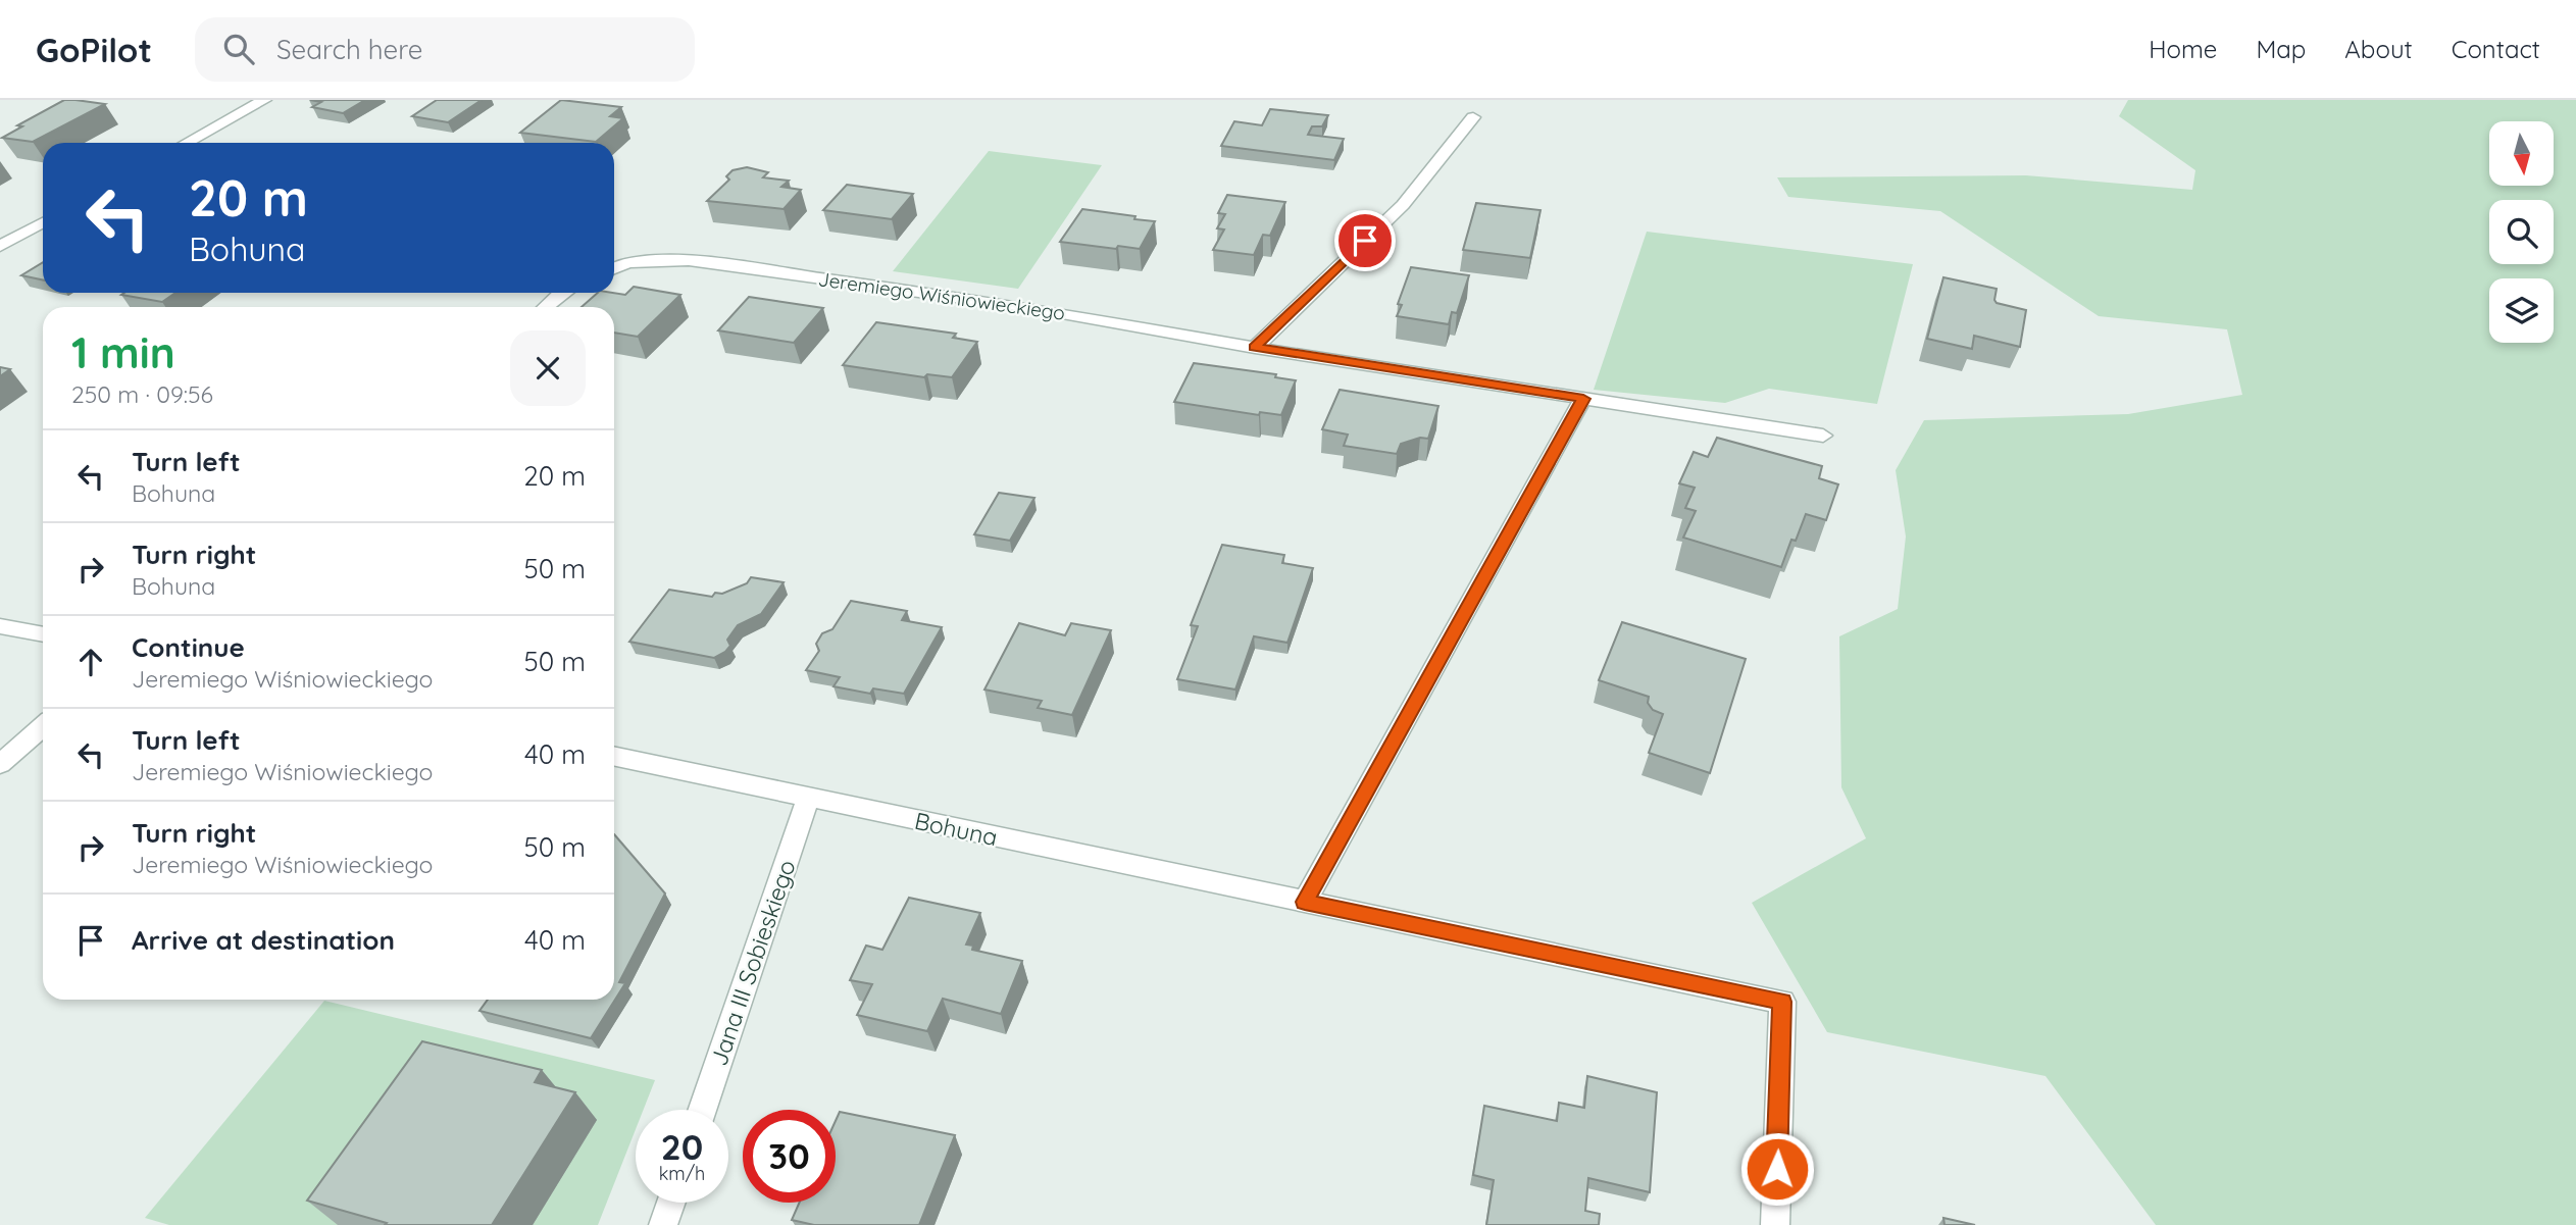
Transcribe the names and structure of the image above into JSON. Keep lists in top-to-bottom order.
{
  "streets": {
    "street": ["Jeremiego Wiśniowieckiego", "Bohuna", "Jana III Sobieskiego"]
  },
  "crossings": [
    ["Bohuna", "Jana III Sobieskiego"]
  ],
  "north": "bottom",
  "page": {
    "header": "GoPilot",
    "search": "Search here",
    "nav": [
      "Home",
      "Map",
      "About",
      "Contact"
    ],
    "turn": ["20 m", "Bohuna"],
    "heading": ["1 min", "250 m · 09:56"],
    "list": [
      {
        "name": "Turn left",
        "note": "Bohuna",
        "value": "20 m"
      },
      {
        "name": "Turn right",
        "note": "Bohuna",
        "value": "50 m"
      },
      {
        "name": "Continue",
        "note": "Jeremiego Wiśniowieckiego",
        "value": "50 m"
      },
      {
        "name": "Turn left",
        "note": "Jeremiego Wiśniowieckiego",
        "value": "40 m"
      },
      {
        "name": "Turn right",
        "note": "Jeremiego Wiśniowieckiego",
        "value": "50 m"
      },
      {
        "name": "Arrive at destination",
        "value": "40 m"
      }
    ],
    "speed": "20 km/h",
    "limit": "30"
  }
}
